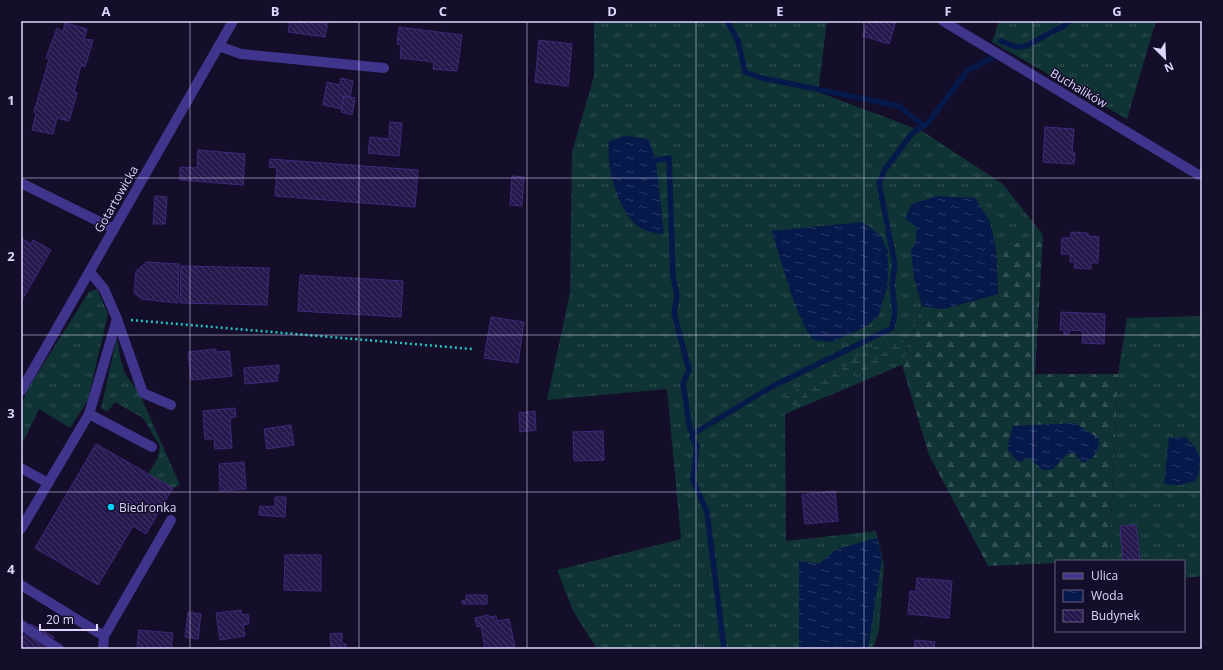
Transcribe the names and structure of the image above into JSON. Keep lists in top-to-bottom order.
{
  "streets": {
    "street": ["Buchalików", "Gotartowicka"]
  },
  "places": ["Biedronka"],
  "legend": ["Ulica", "Woda", "Budynek"],
  "scale_bar": "20 m",
  "north": "bottom right",
  "grid": {
    "columns": [
      "A",
      "B",
      "C",
      "D",
      "E",
      "F",
      "G"
    ],
    "rows": [
      "1",
      "2",
      "3",
      "4"
    ]
  }
}
